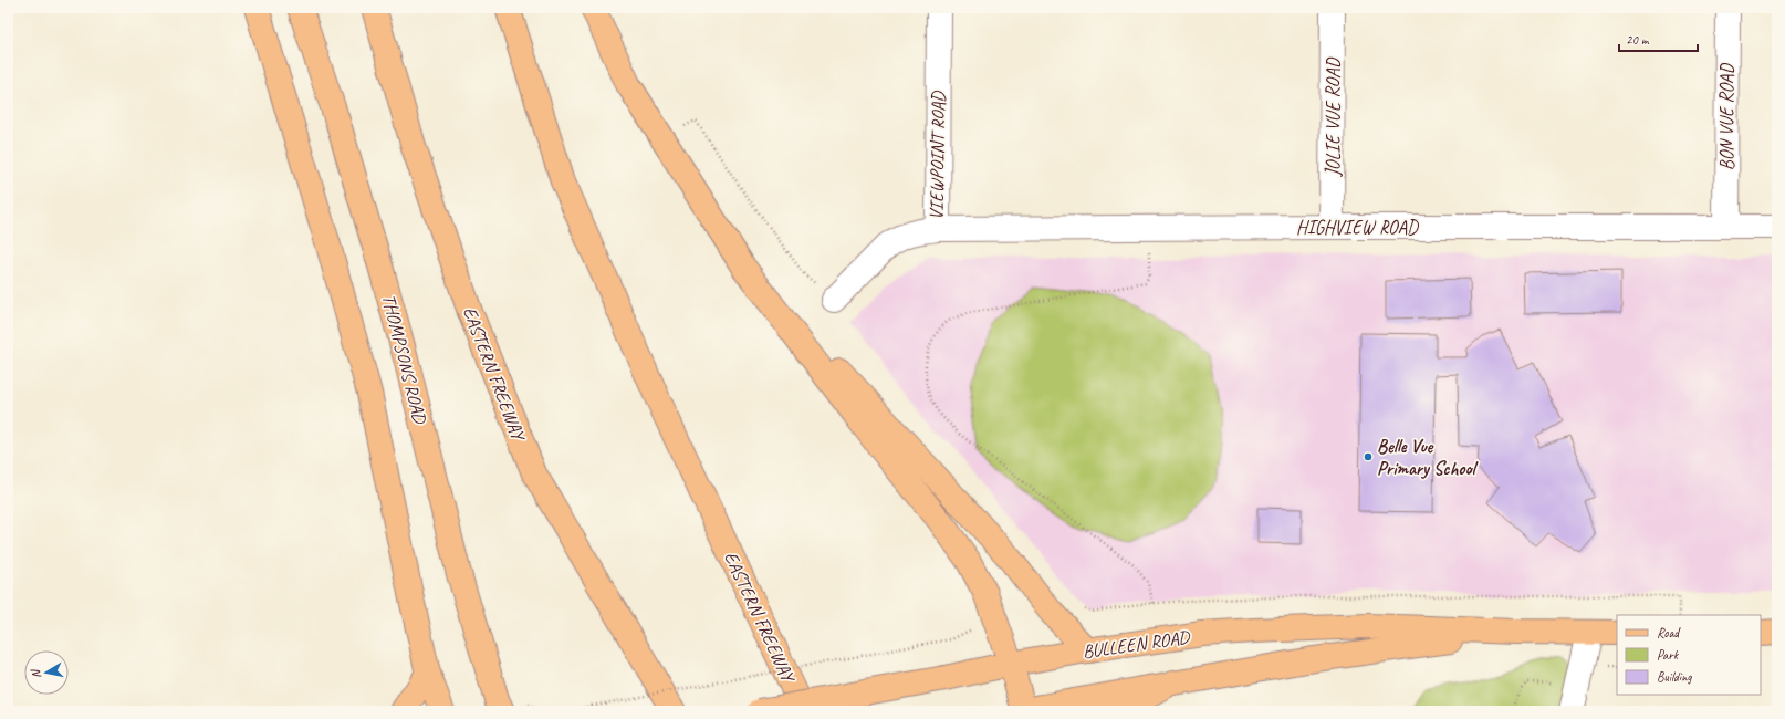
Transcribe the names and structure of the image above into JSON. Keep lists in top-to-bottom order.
{
  "streets": {
    "main road": ["THOMPSONS ROAD", "EASTERN FREEWAY", "BULLEEN ROAD"],
    "street": [
      "JOLIE VUE ROAD",
      "BON VUE ROAD",
      "VIEWPOINT ROAD",
      "HIGHVIEW ROAD"
    ]
  },
  "crossings": [
    ["JOLIE VUE ROAD", "HIGHVIEW ROAD"],
    ["BON VUE ROAD", "HIGHVIEW ROAD"],
    ["VIEWPOINT ROAD", "HIGHVIEW ROAD"]
  ],
  "places": ["Belle Vue Primary School"],
  "legend": ["Road", "Park", "Building"],
  "scale_bar": "20 m",
  "north": "left"
}
